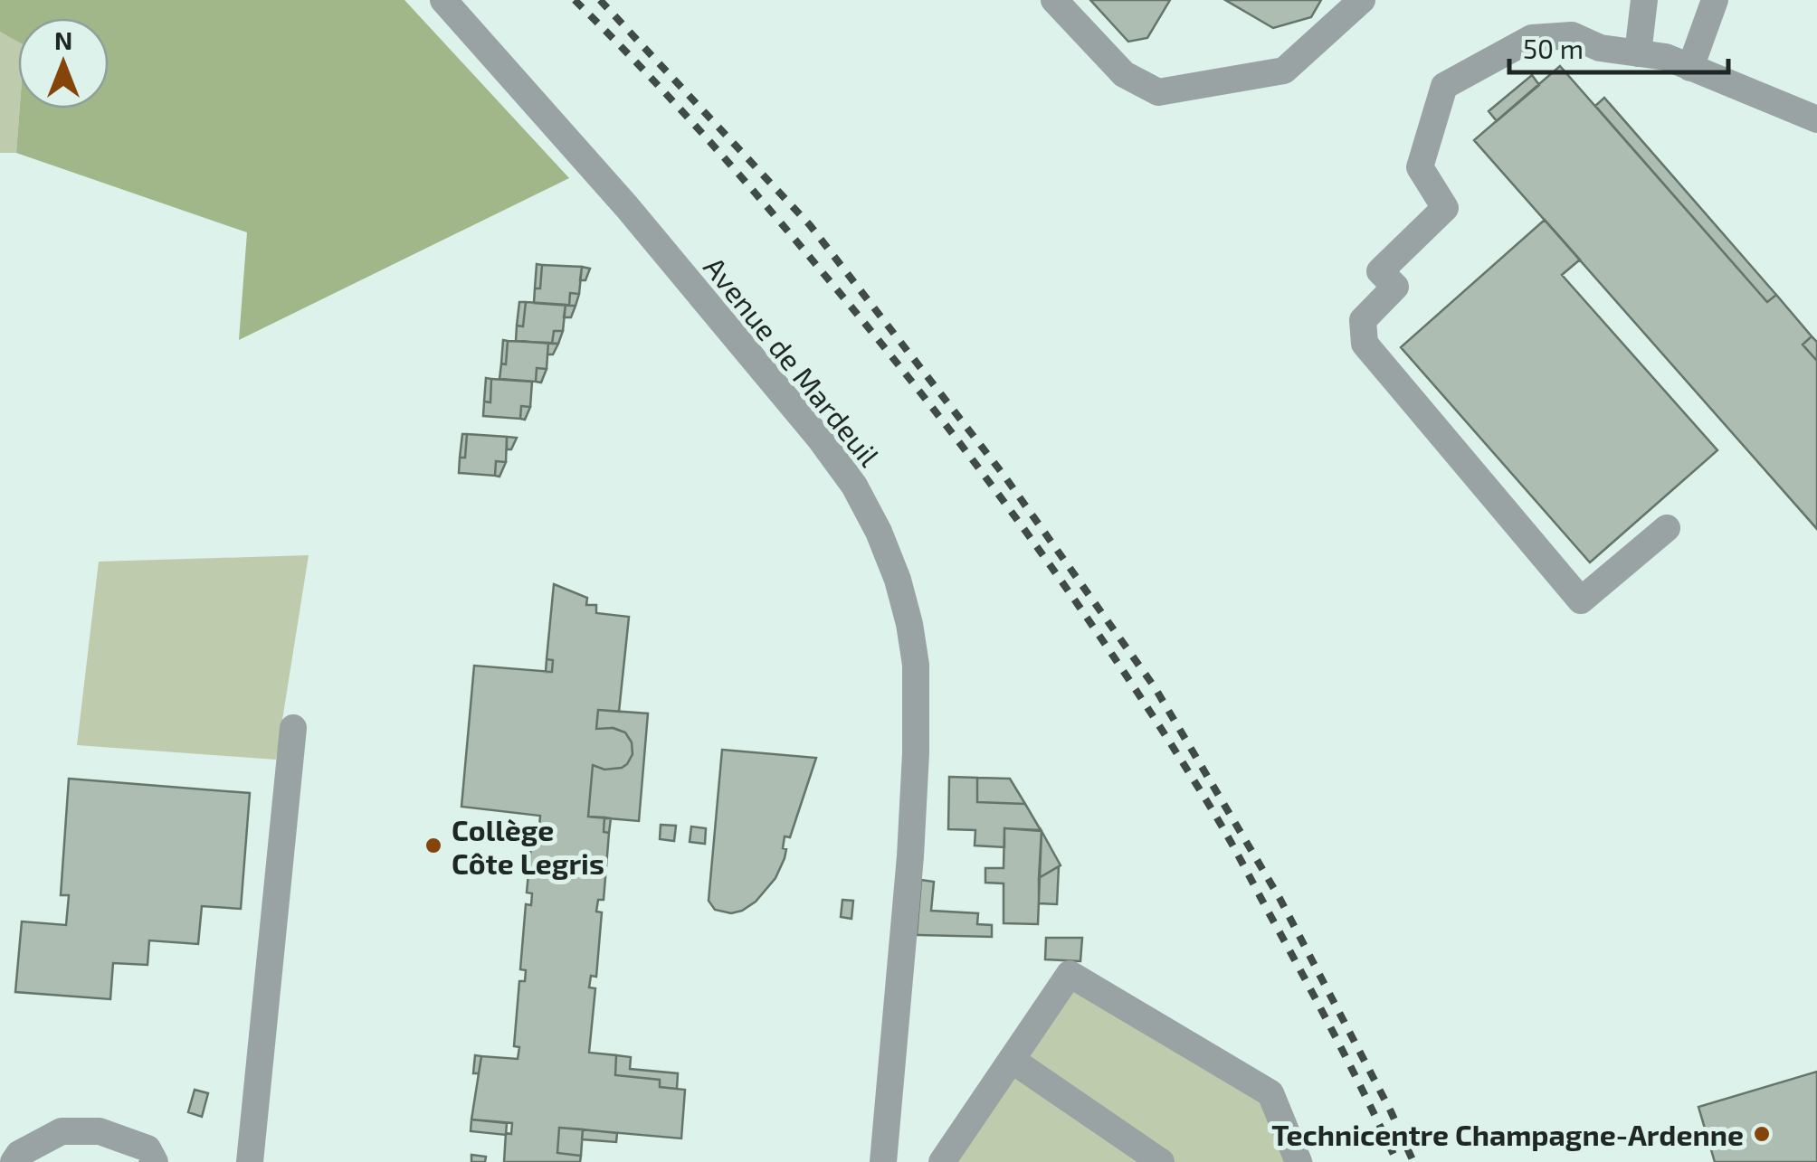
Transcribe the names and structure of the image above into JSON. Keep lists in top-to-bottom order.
{
  "streets": {
    "street": ["Avenue de Mardeuil"]
  },
  "places": ["Collège Côte Legris", "Technicentre Champagne-Ardenne"],
  "scale_bar": "50 m",
  "north": "top"
}
